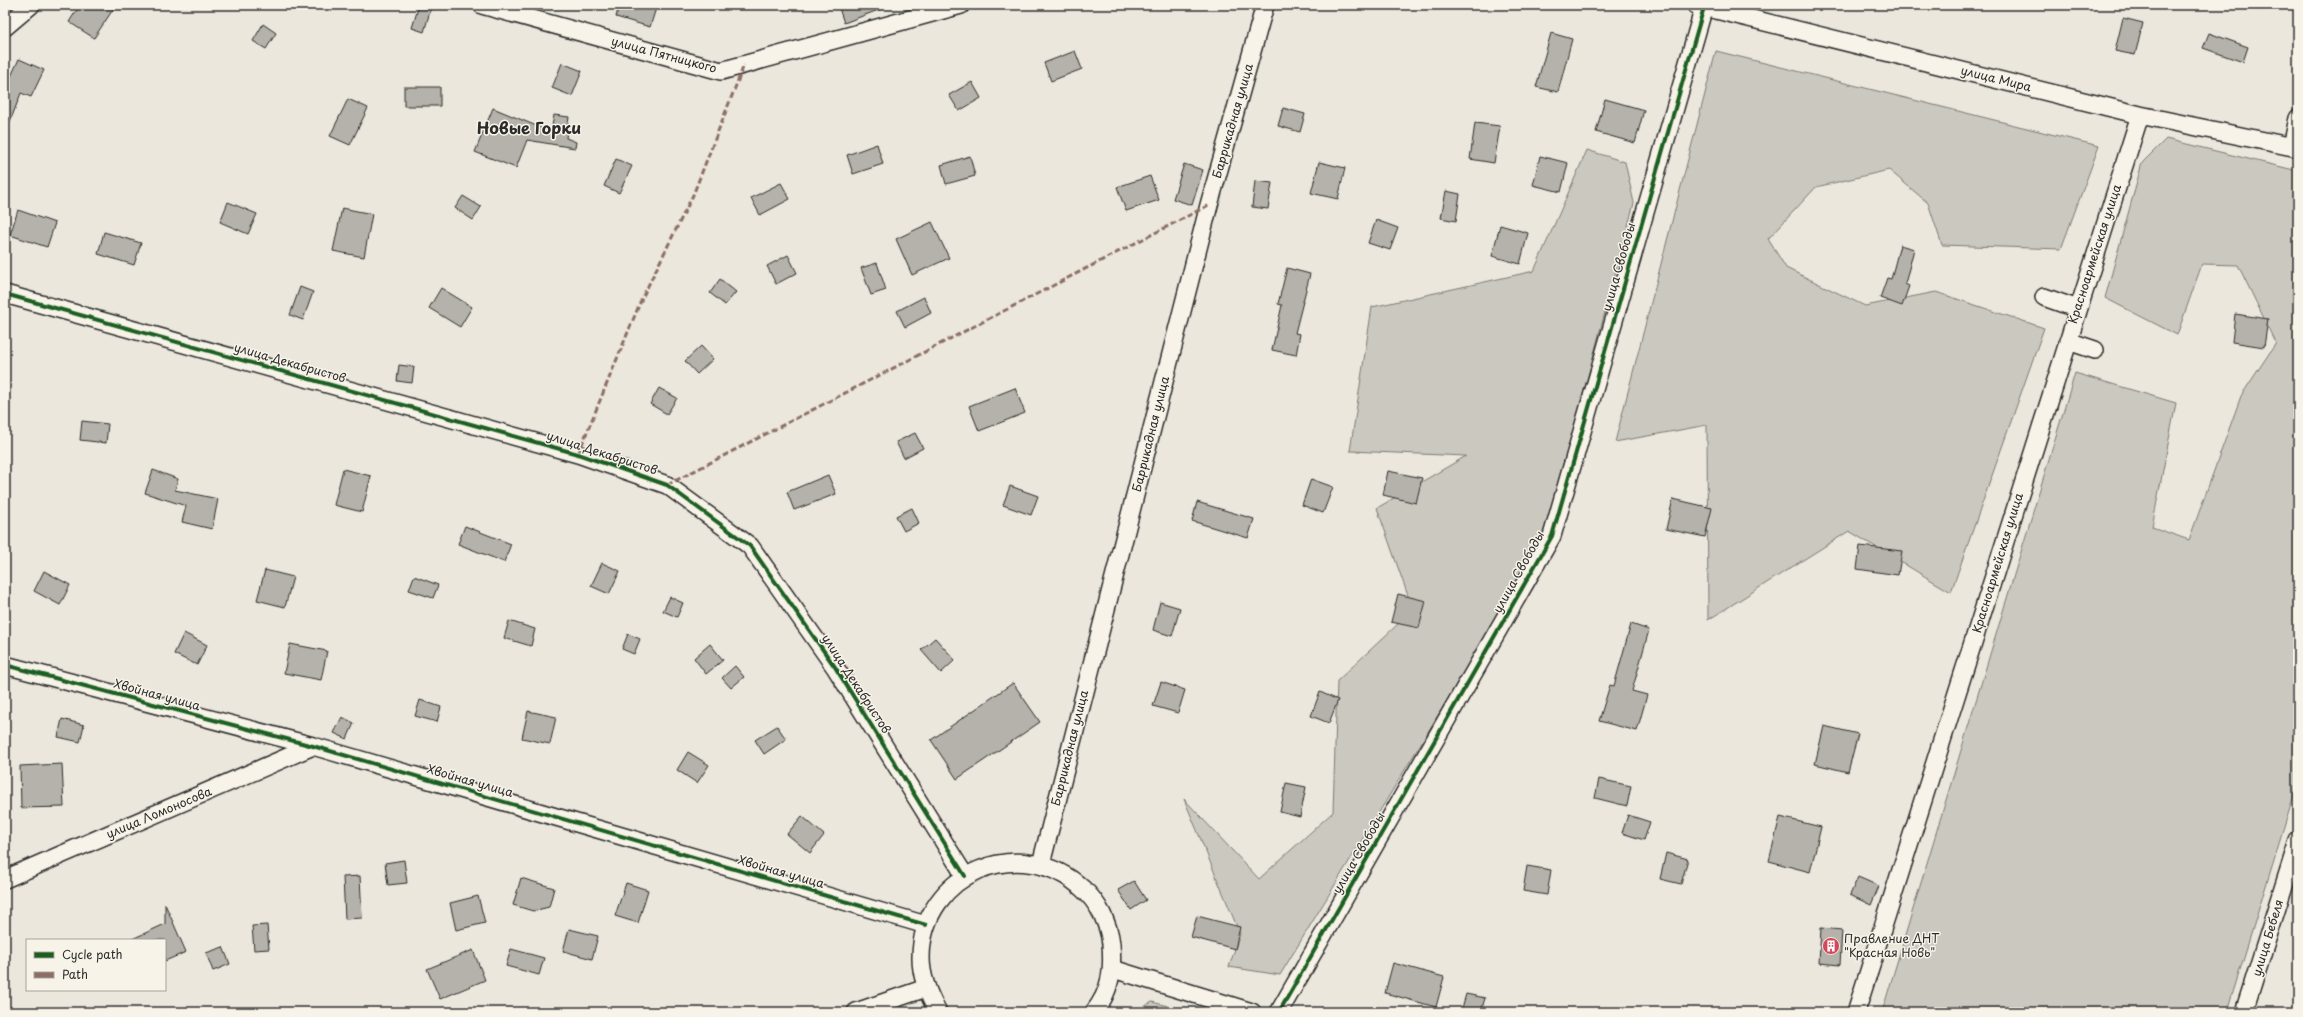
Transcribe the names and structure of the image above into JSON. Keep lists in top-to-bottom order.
{
  "streets": {
    "street": [
      "улица Пятницкого",
      "улица Мира",
      "Баррикадная улица",
      "Красноармейская улица",
      "улица Свободы",
      "улица Декабристов",
      "Хвойная улица",
      "улица Ломоносова",
      "улица Бебеля"
    ]
  },
  "crossings": [
    ["улица Мира", "Красноармейская улица"],
    ["улица Мира", "улица Свободы"],
    ["Хвойная улица", "улица Ломоносова"]
  ],
  "districts": ["Новые Горки"],
  "places": {
    "building": ["Правление ДНТ \"Красная Новь\""]
  },
  "legend": ["Cycle path", "Path"]
}
